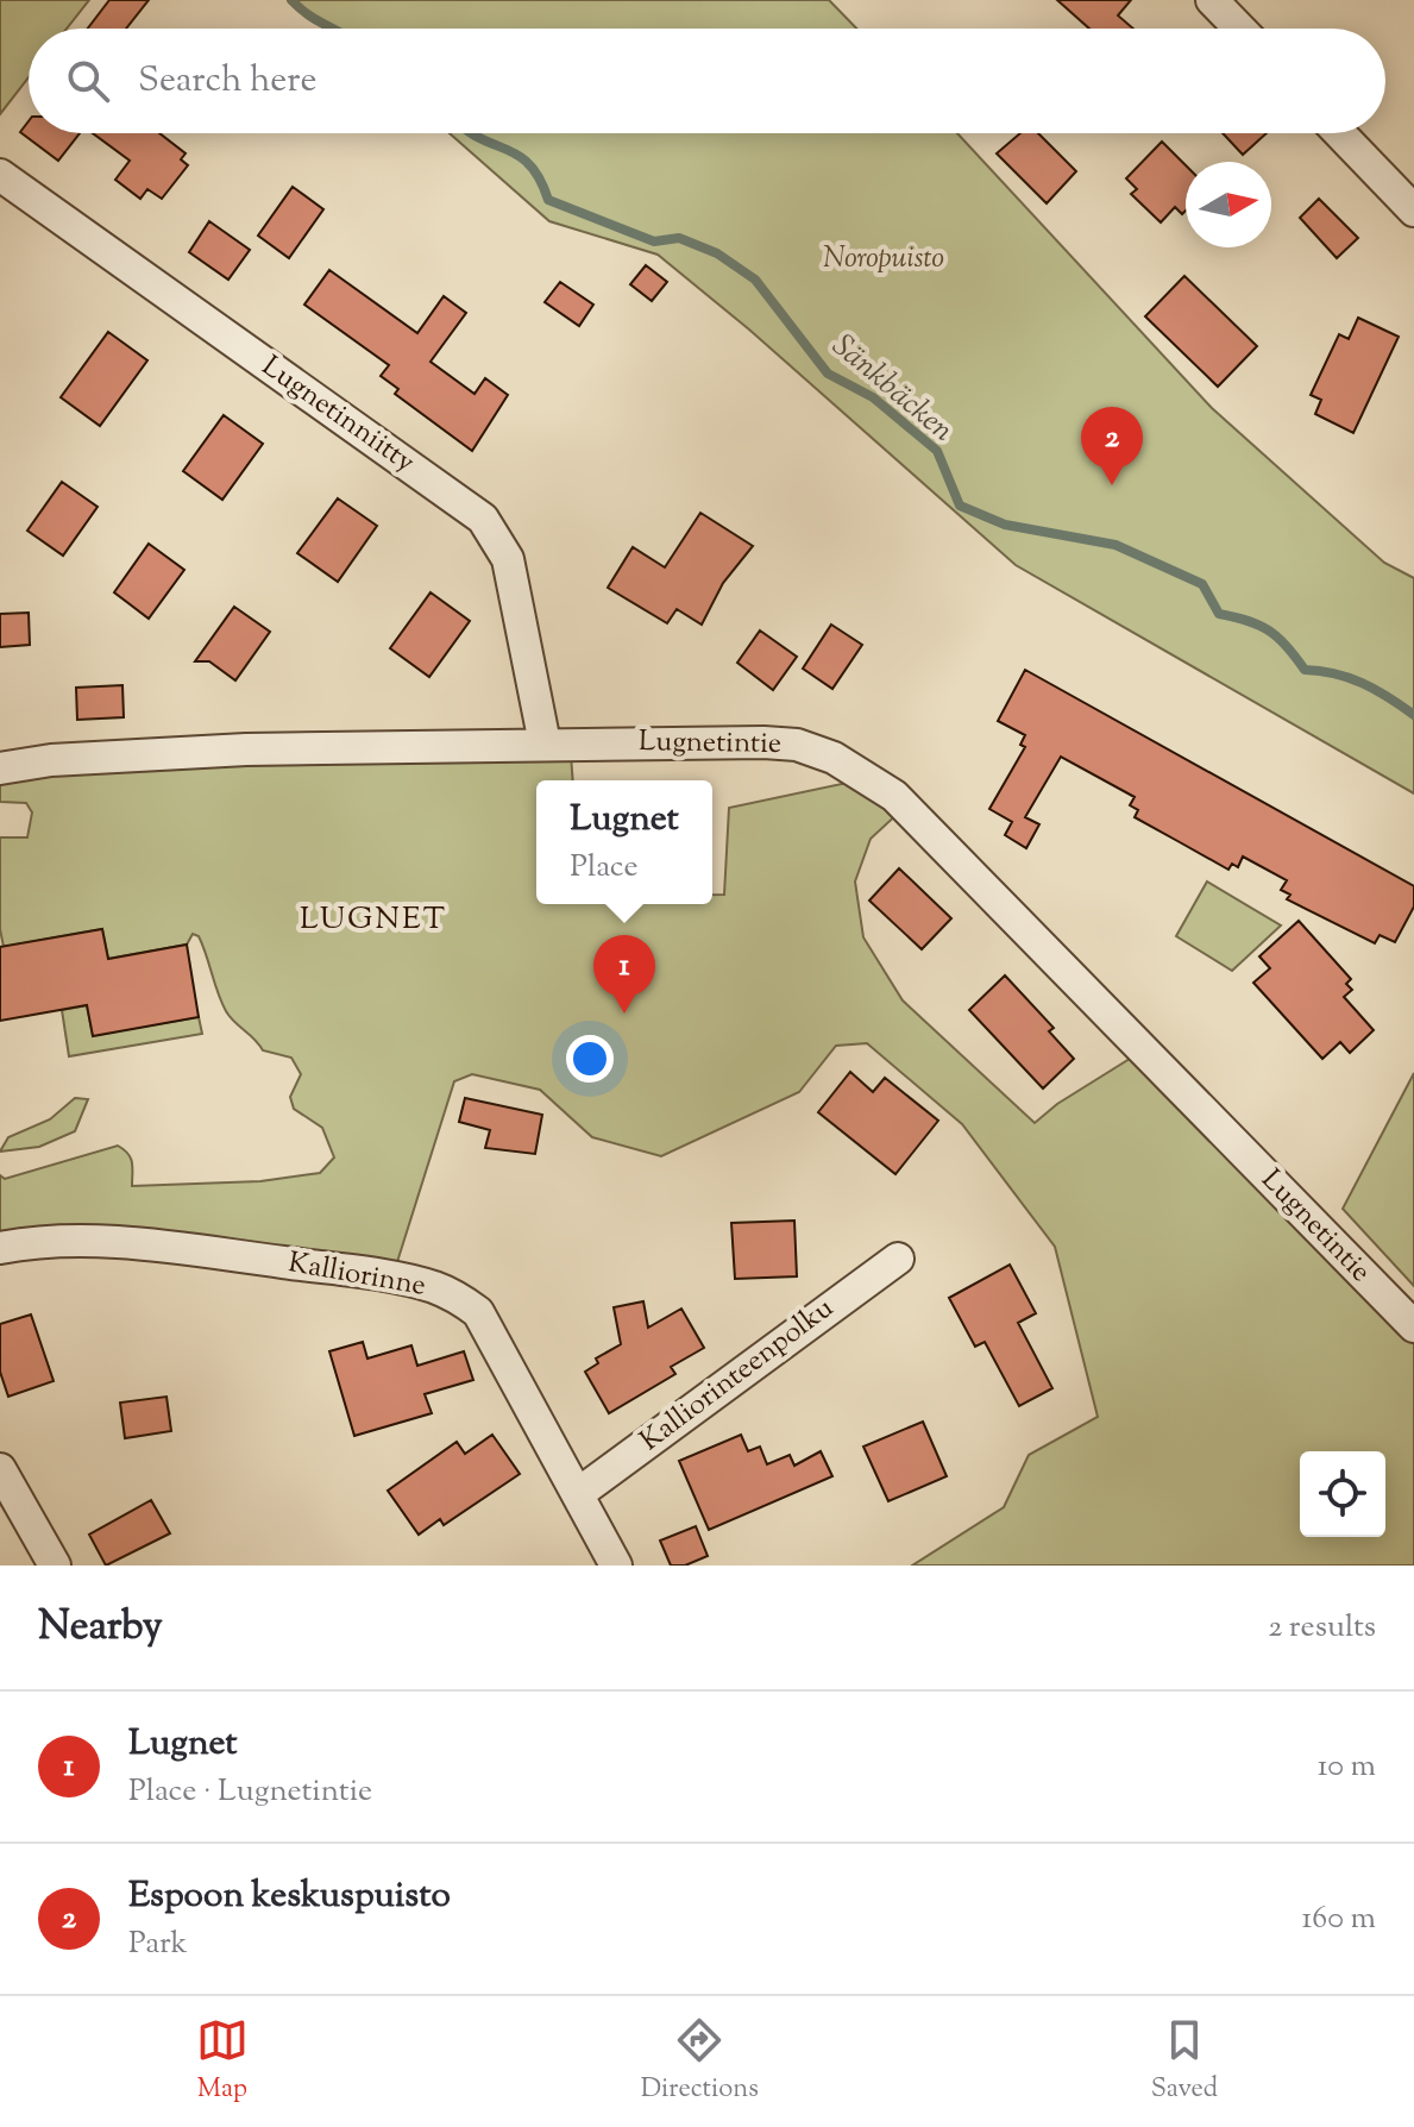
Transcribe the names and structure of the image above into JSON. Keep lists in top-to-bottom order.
{
  "streets": {
    "street": [
      "Lugnetinniitty",
      "Lugnetintie",
      "Kalliorinne",
      "Kalliorinteenpolku"
    ]
  },
  "crossings": [
    ["Lugnetinniitty", "Lugnetintie"],
    ["Kalliorinne", "Kalliorinteenpolku"]
  ],
  "districts": ["LUGNET"],
  "water": ["Sänkbäcken"],
  "parks": ["Noropuisto"],
  "north": "right",
  "page": {
    "search": "Search here",
    "pins": ["2", "1"],
    "popup": ["Lugnet", "Place"],
    "heading": ["Nearby", "2 results"],
    "list": [
      {
        "mark": "1",
        "name": "Lugnet",
        "note": "Place · Lugnetintie",
        "value": "10 m"
      },
      {
        "mark": "2",
        "name": "Espoon keskuspuisto",
        "note": "Park",
        "value": "160 m"
      }
    ],
    "nav": ["Map", "Directions", "Saved"]
  }
}
